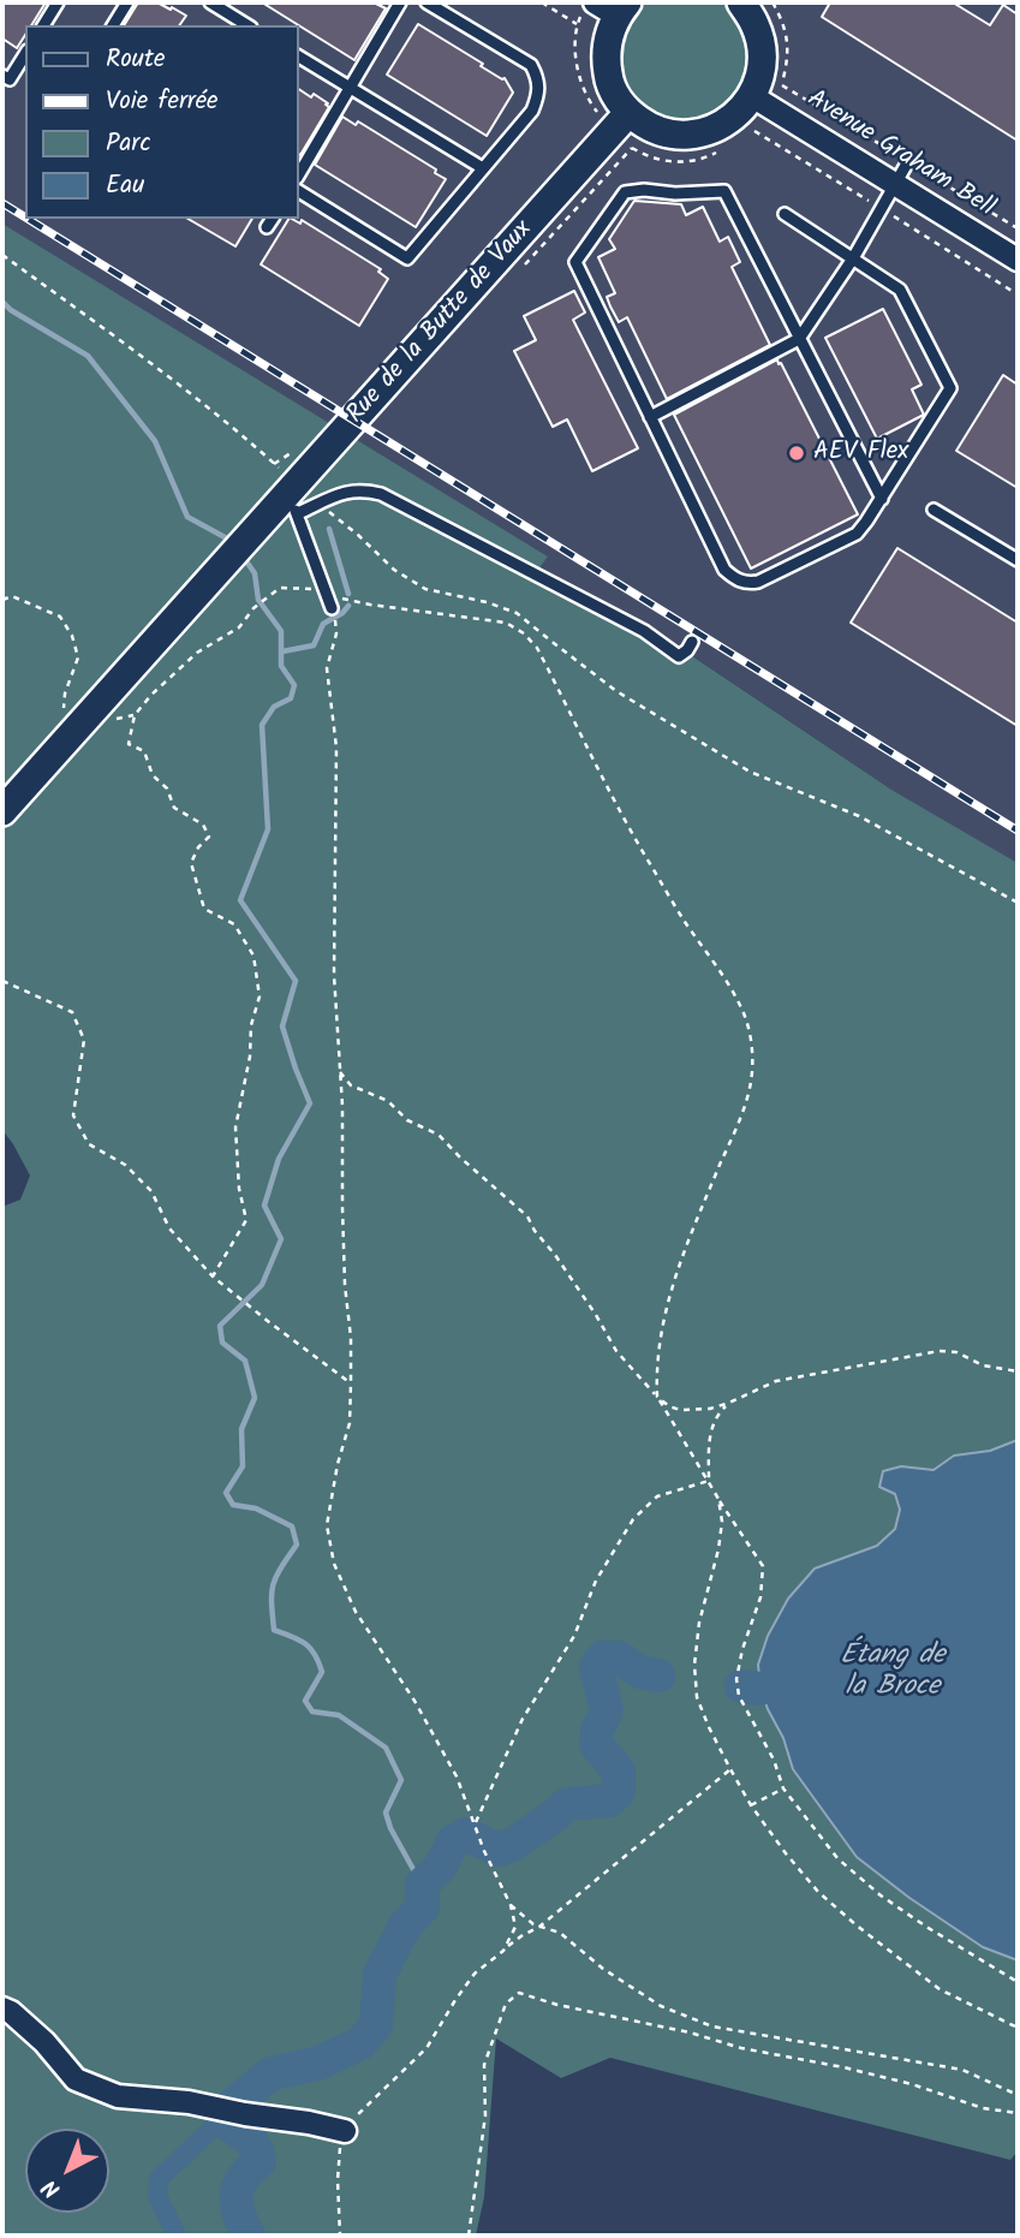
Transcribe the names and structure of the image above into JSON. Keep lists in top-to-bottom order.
{
  "streets": {
    "street": ["Avenue Graham Bell", "Rue de la Butte de Vaux"]
  },
  "water": ["Étang de la Broce"],
  "places": ["AEV Flex"],
  "legend": [
    "Route",
    "Voie ferrée",
    "Parc",
    "Eau"
  ],
  "north": "bottom left"
}
